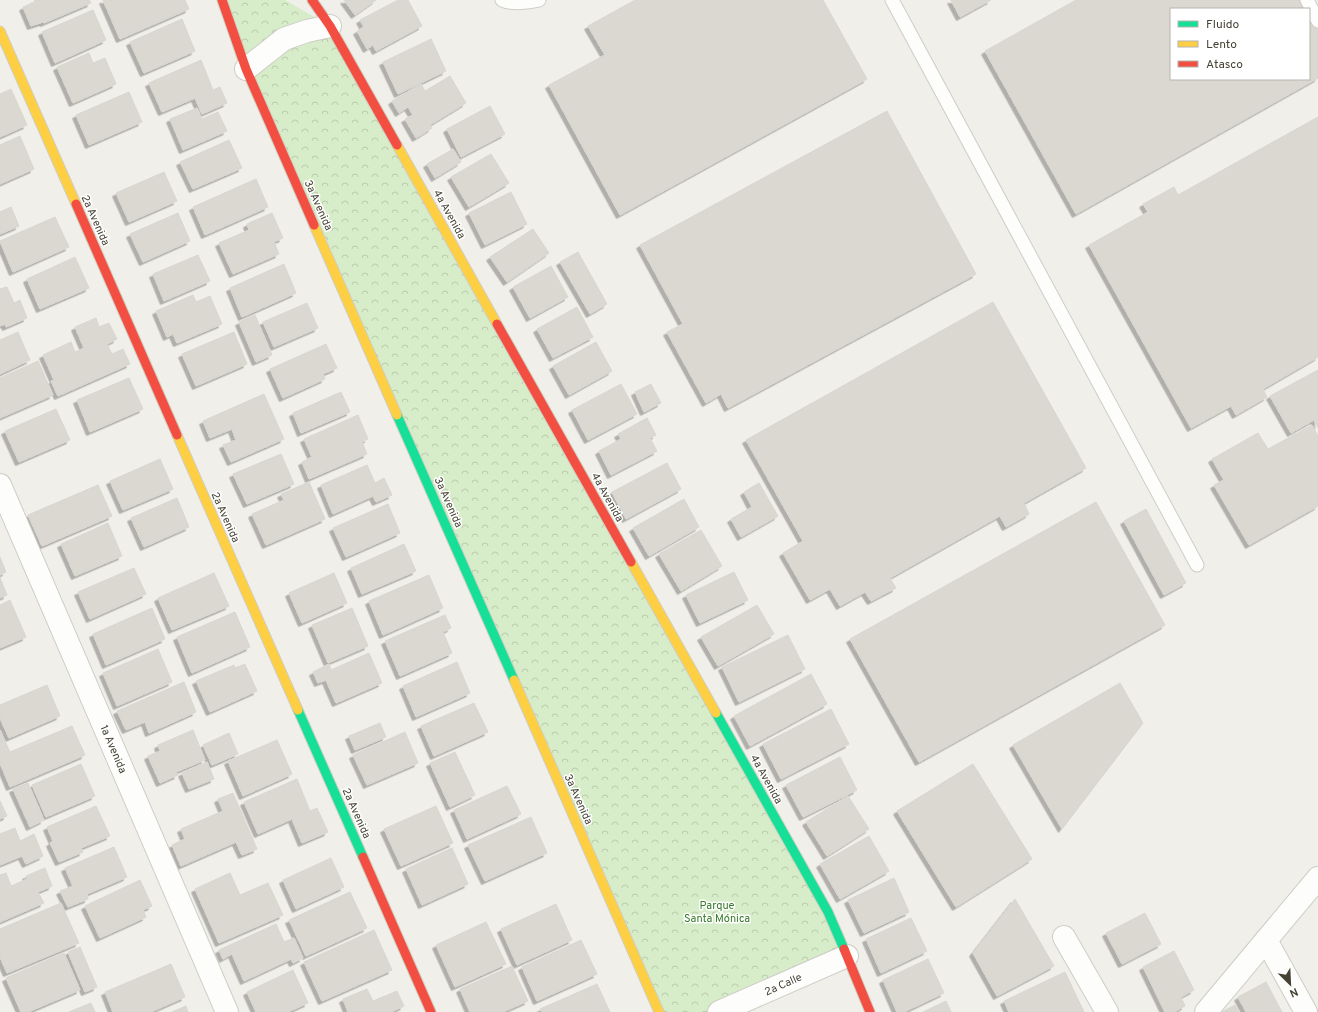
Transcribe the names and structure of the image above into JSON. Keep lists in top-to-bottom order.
{
  "streets": {
    "street": [
      "3a Avenida",
      "4a Avenida",
      "2a Avenida",
      "1a Avenida",
      "2a Calle"
    ]
  },
  "crossings": [
    ["4a Avenida", "2a Calle"]
  ],
  "parks": ["Parque Santa Mónica"],
  "legend": ["Fluido", "Lento", "Atasco"],
  "north": "bottom right"
}
